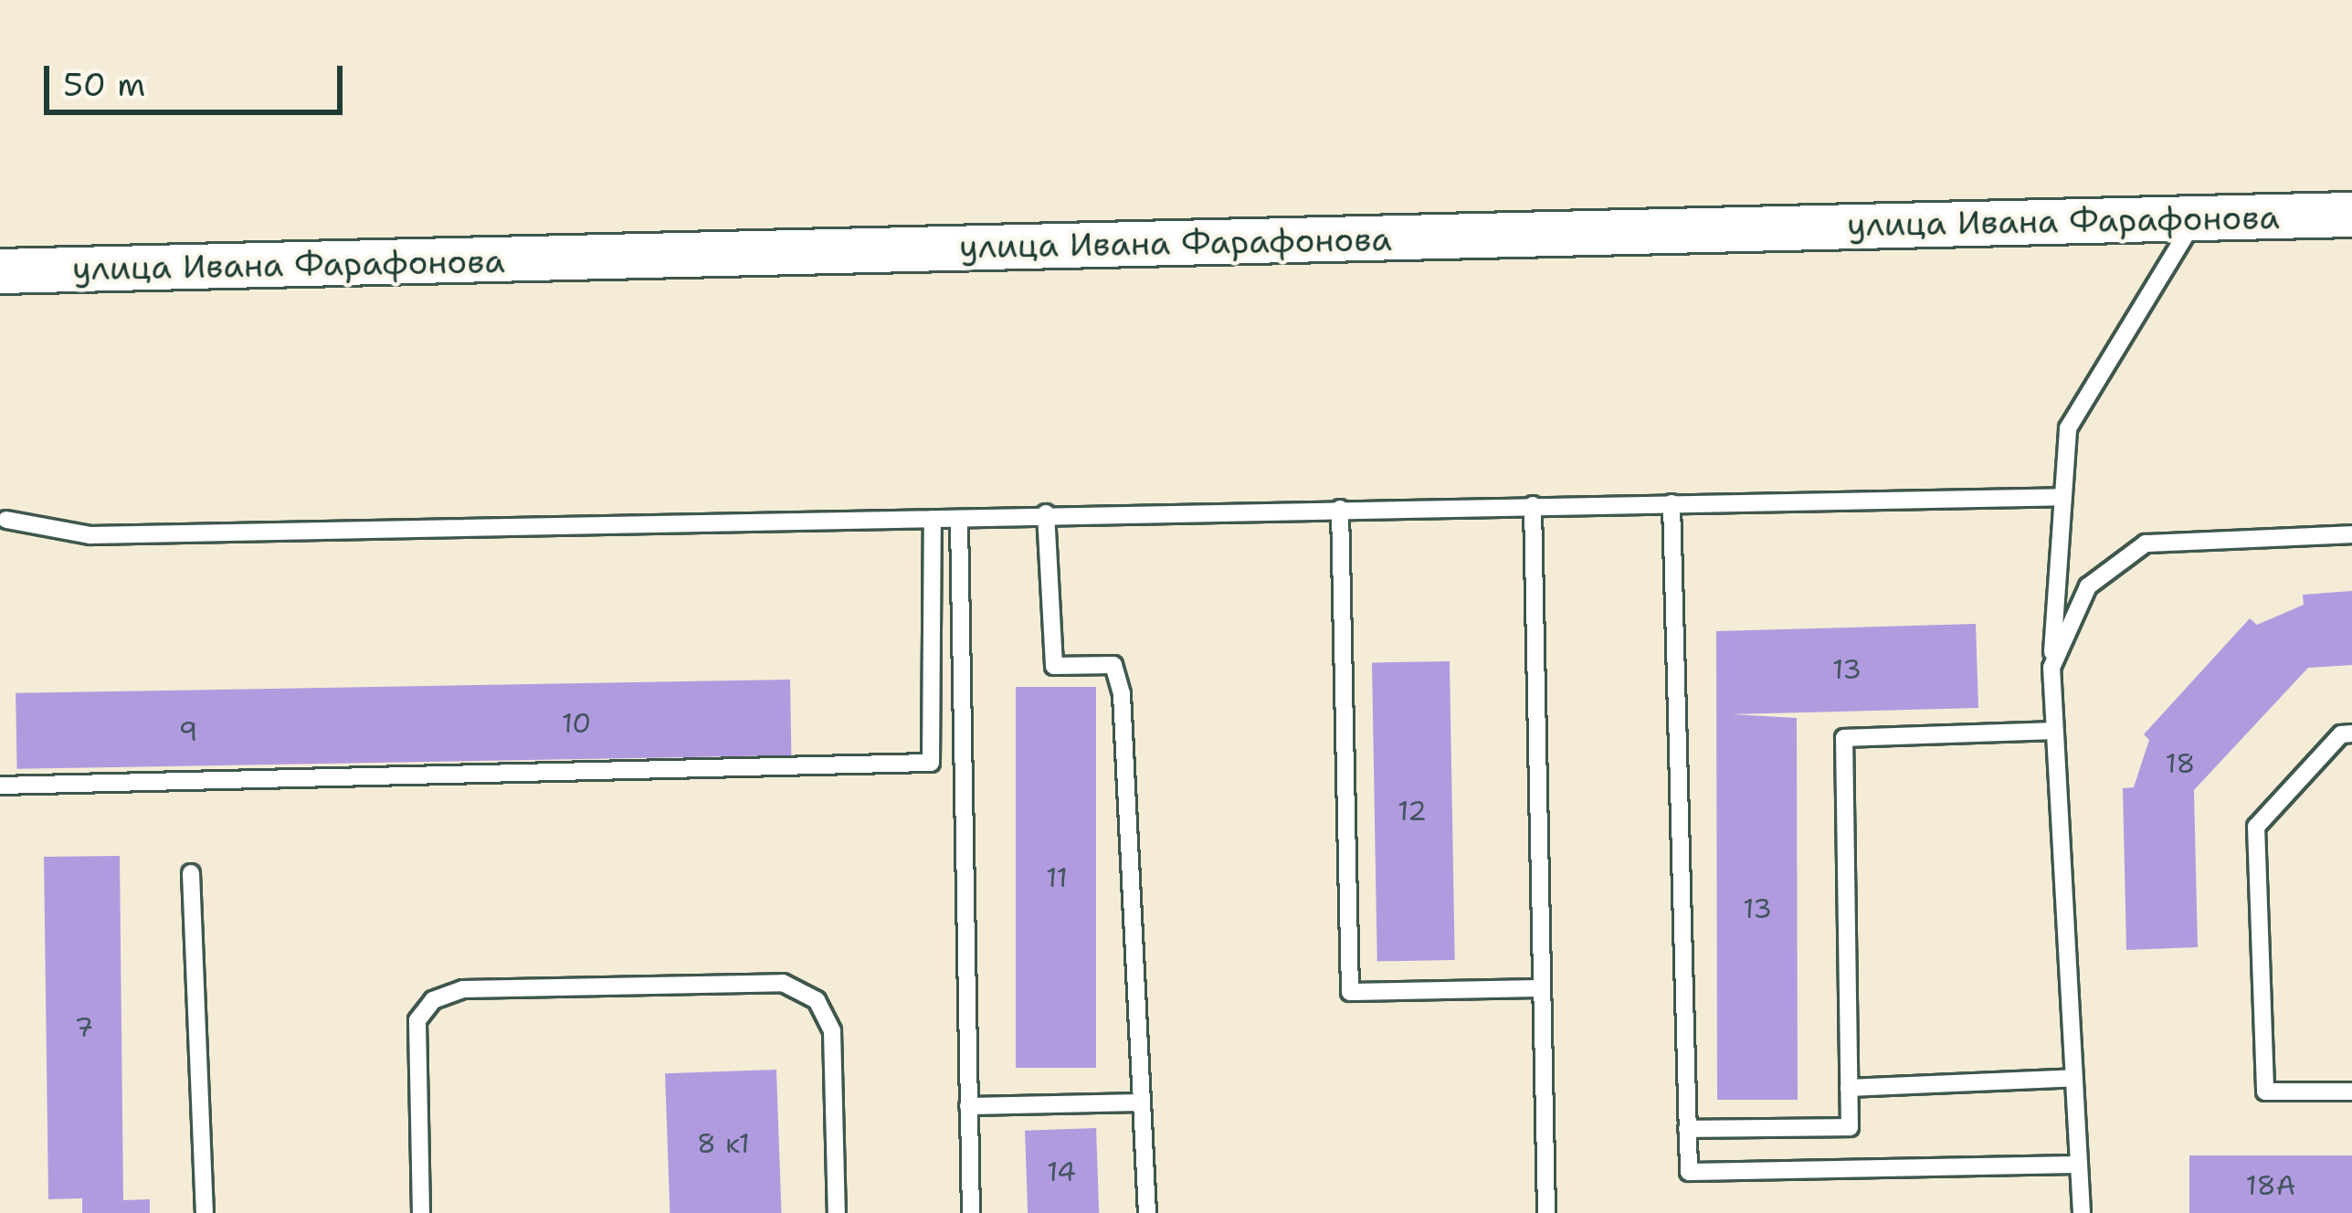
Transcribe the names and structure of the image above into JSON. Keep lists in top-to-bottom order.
{
  "streets": {
    "street": ["улица Ивана Фарафонова"]
  },
  "house_numbers": [
    "13",
    "10",
    "9",
    "18",
    "12",
    "11",
    "13",
    "7",
    "8 к1",
    "14",
    "18А"
  ],
  "scale_bar": "50 m"
}
